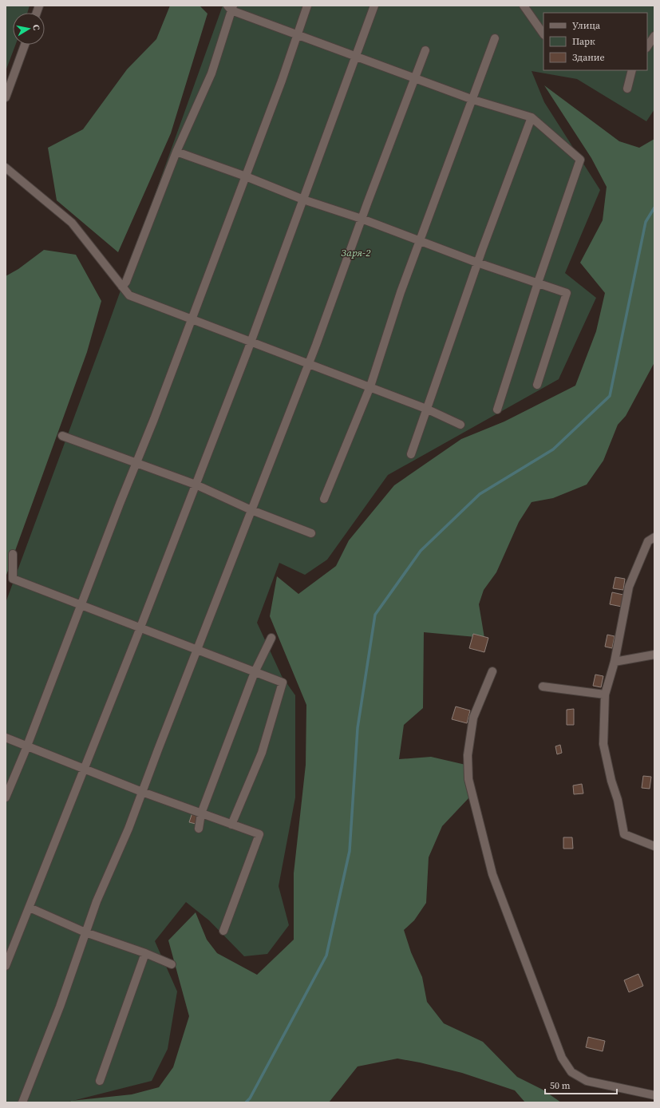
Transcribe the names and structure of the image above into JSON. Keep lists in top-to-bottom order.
{
  "parks": ["Заря-2"],
  "legend": ["Улица", "Парк", "Здание"],
  "scale_bar": "50 m",
  "north": "right"
}
